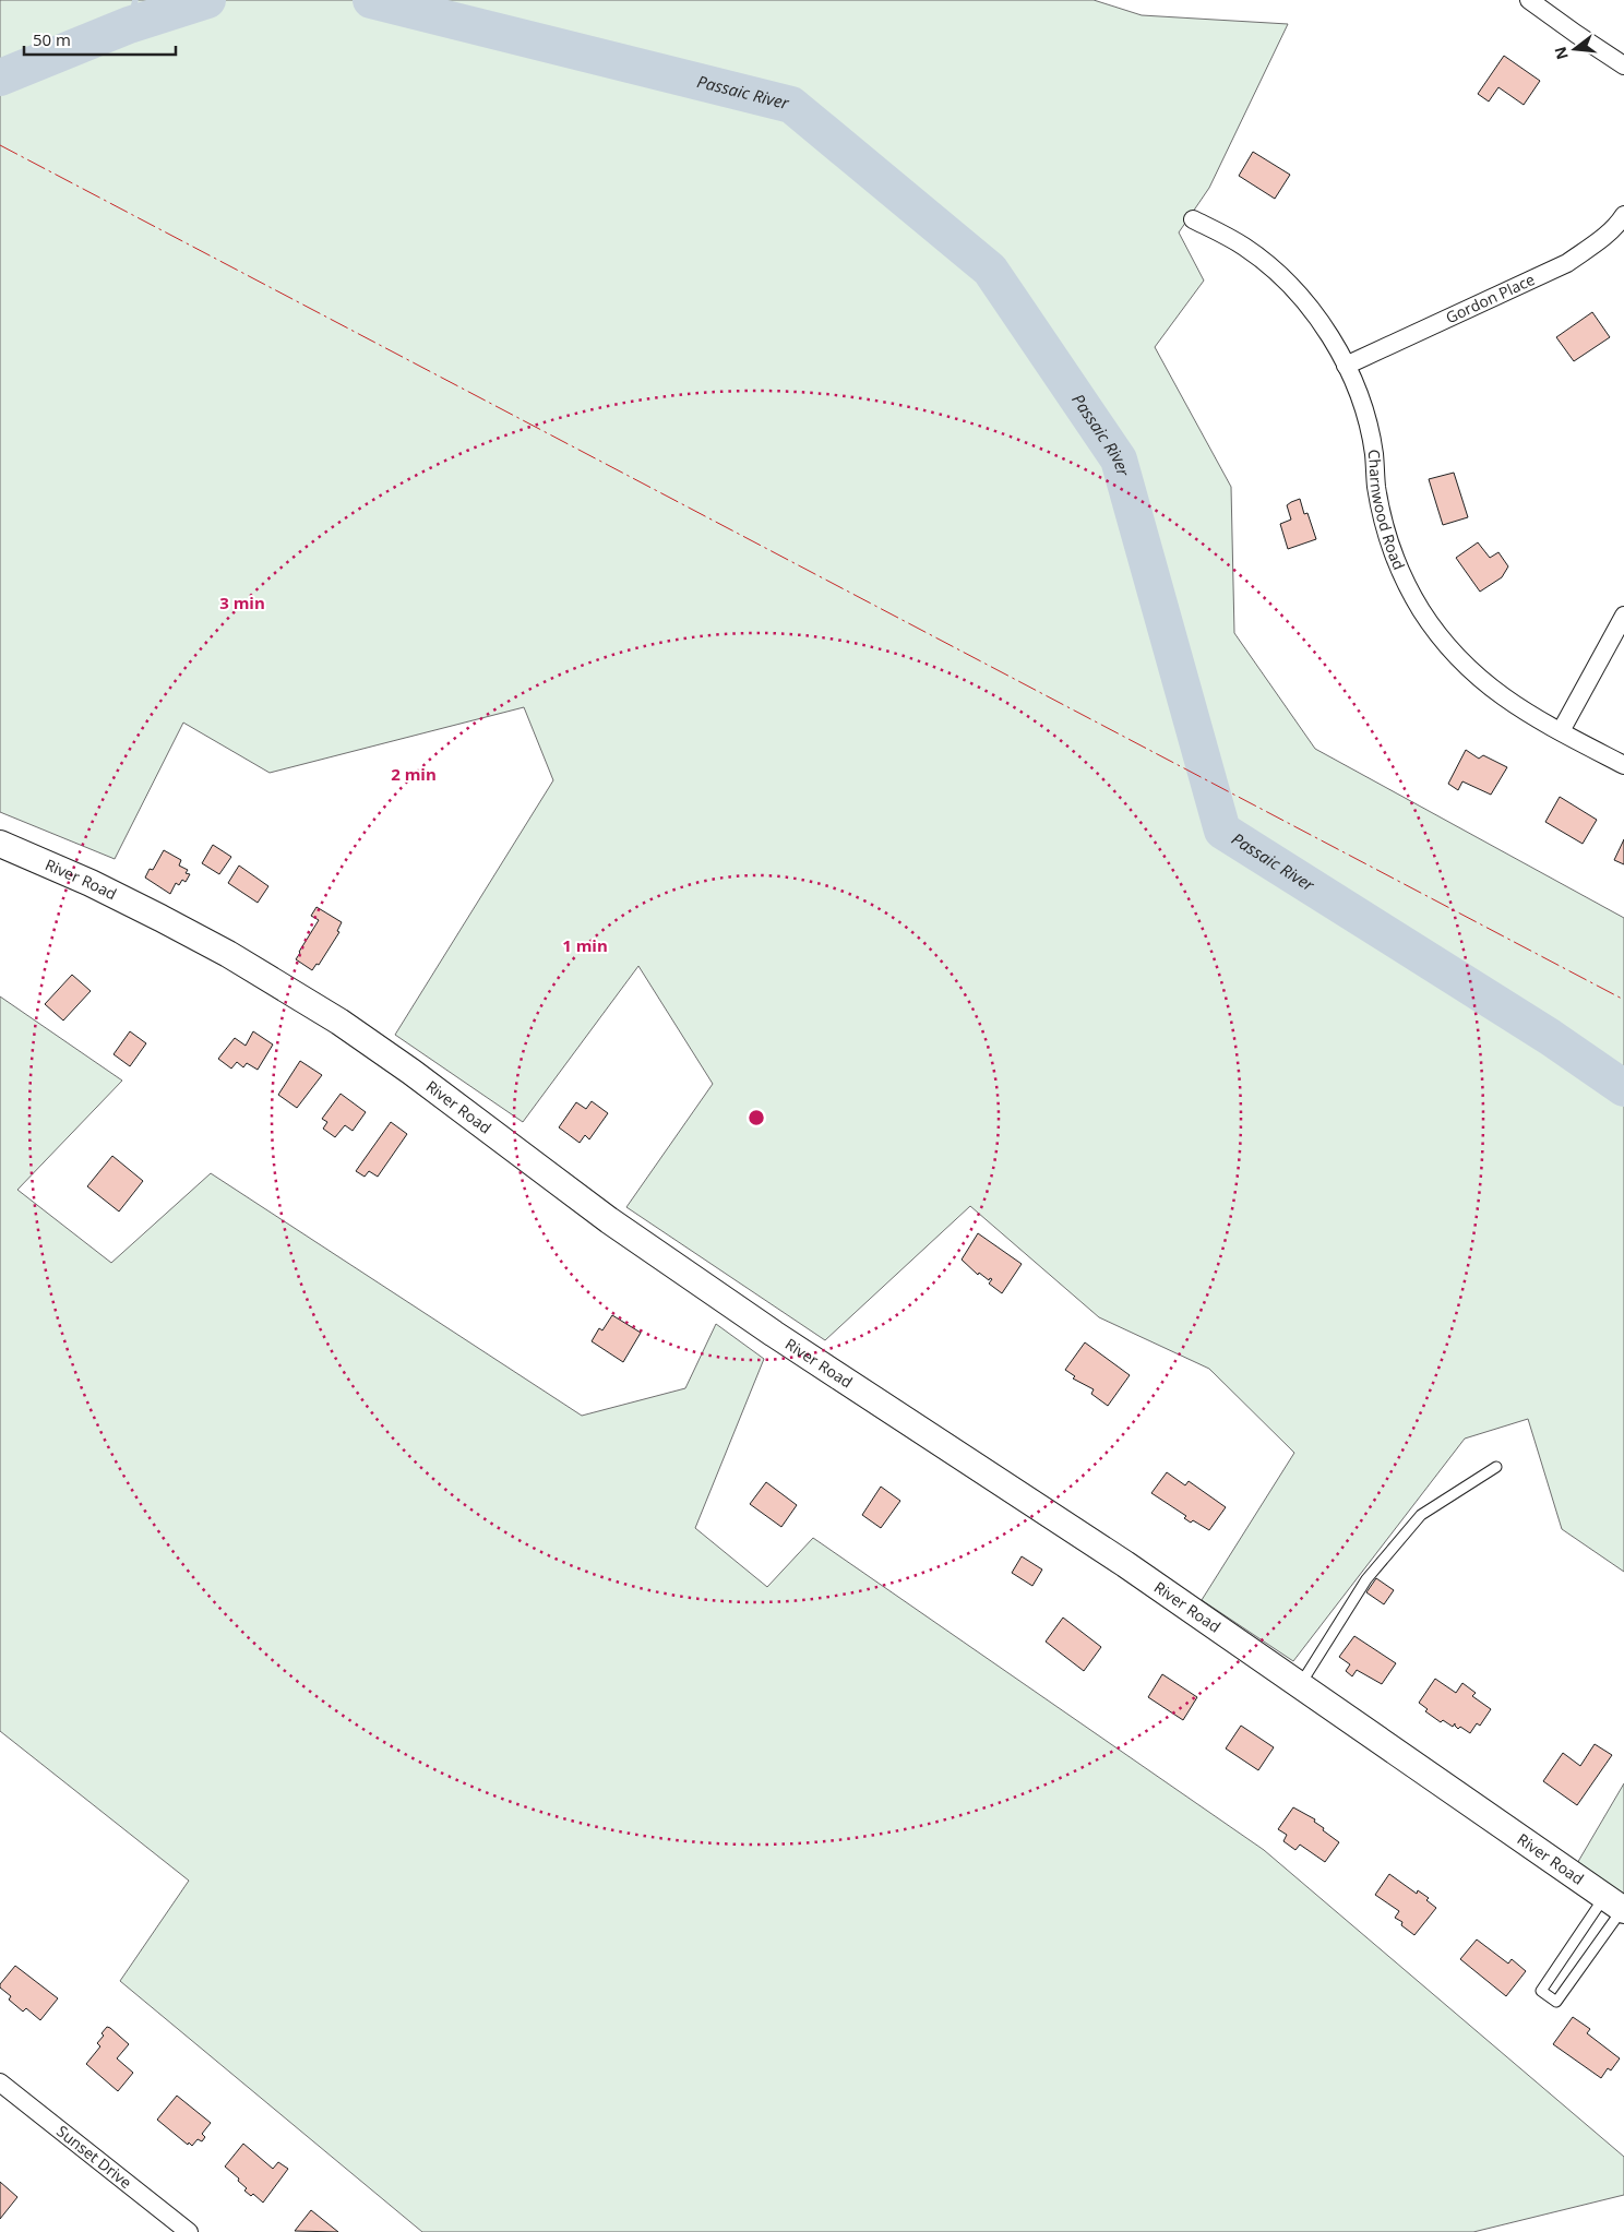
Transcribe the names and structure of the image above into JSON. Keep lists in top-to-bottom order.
{
  "streets": {
    "street": [
      "Gordon Place",
      "Charnwood Road",
      "River Road",
      "Sunset Drive"
    ]
  },
  "crossings": [
    ["Gordon Place", "Charnwood Road"]
  ],
  "water": ["Passaic River"],
  "scale_bar": "50 m",
  "north": "left",
  "rings": ["3 min", "2 min", "1 min"]
}
